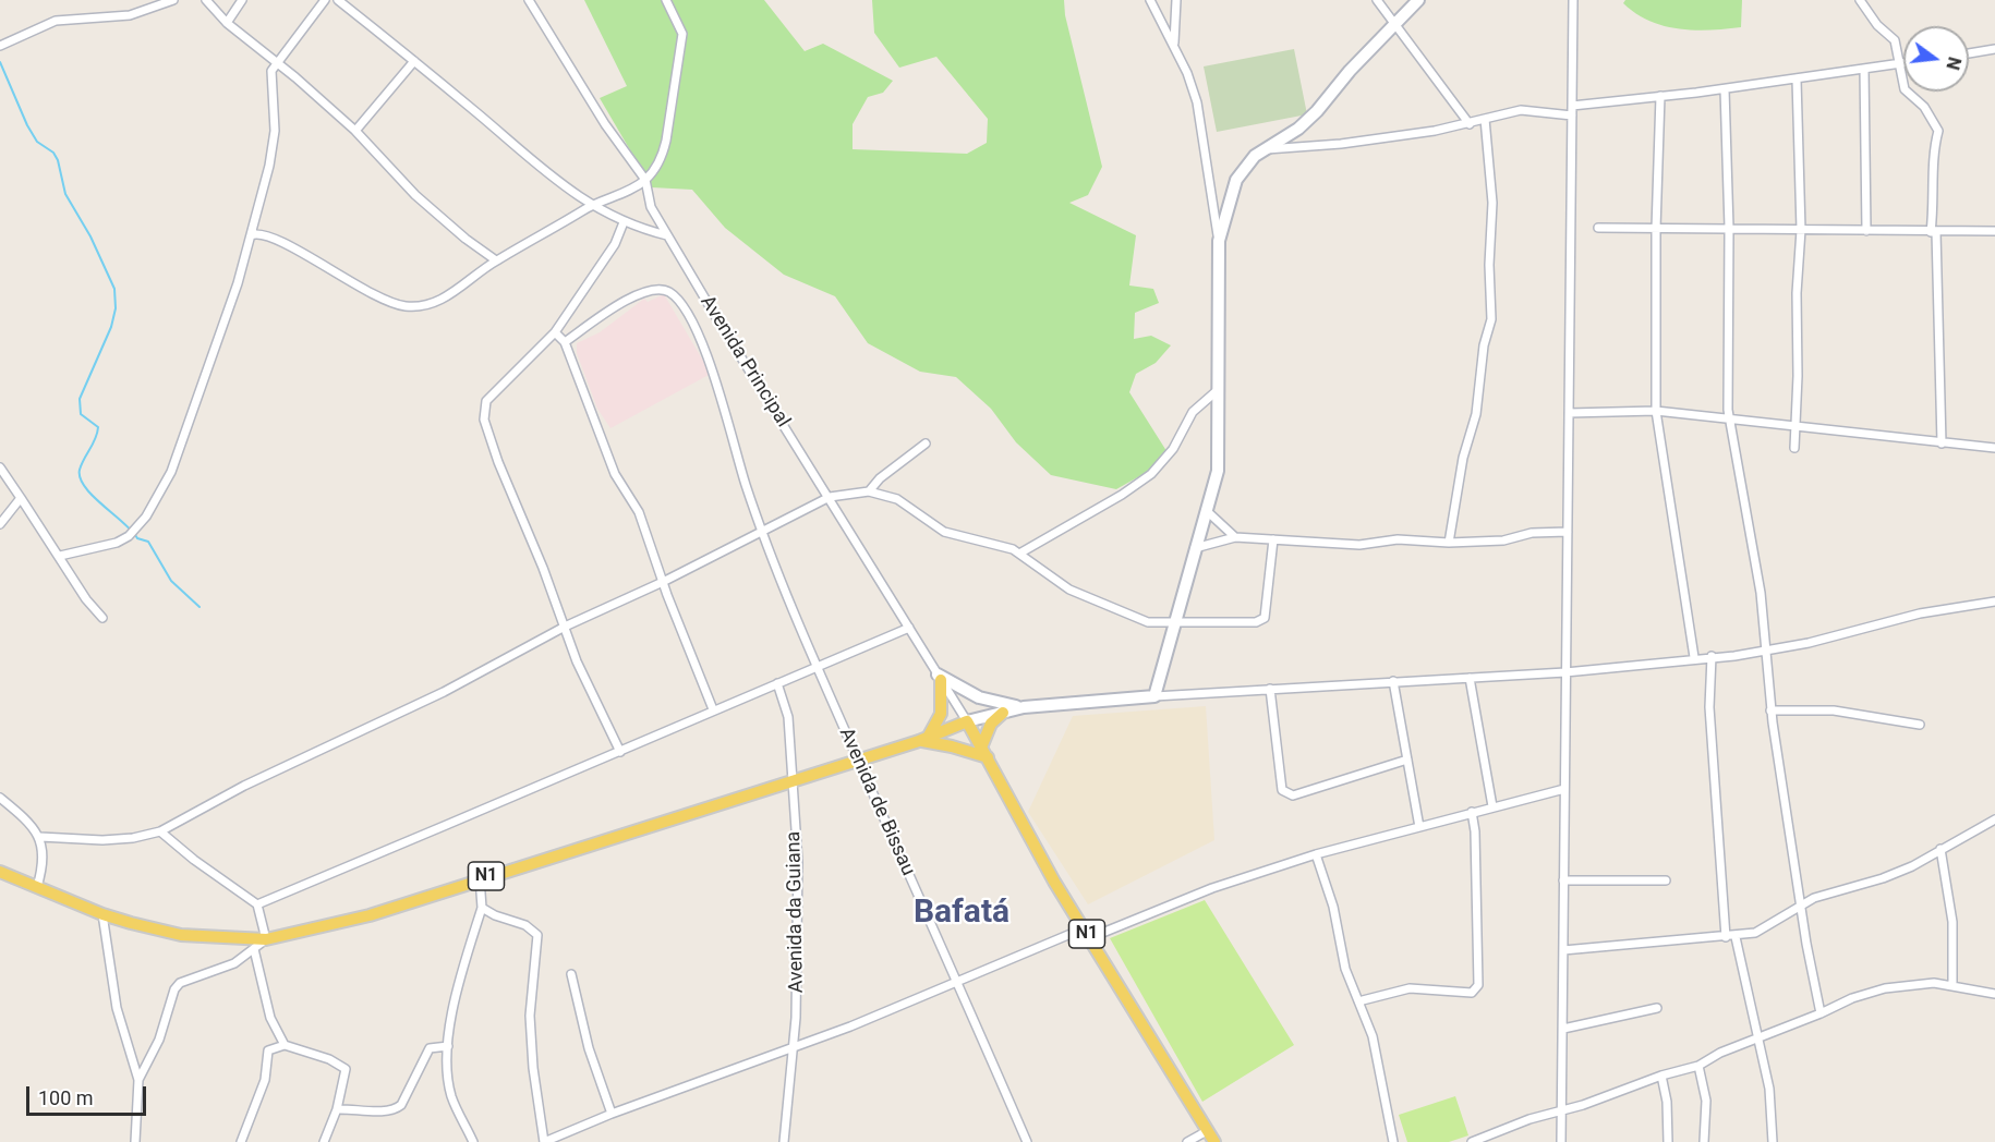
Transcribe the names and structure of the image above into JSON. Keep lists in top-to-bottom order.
{
  "streets": {
    "main road": ["N1"],
    "street": ["Avenida Principal", "Avenida de Bissau", "Avenida da Guiana"]
  },
  "crossings": [
    ["Avenida Principal", "N1"],
    ["Avenida de Bissau", "N1"],
    ["N1", "Avenida da Guiana"]
  ],
  "districts": ["Bafatá"],
  "scale_bar": "100 m",
  "north": "right"
}
